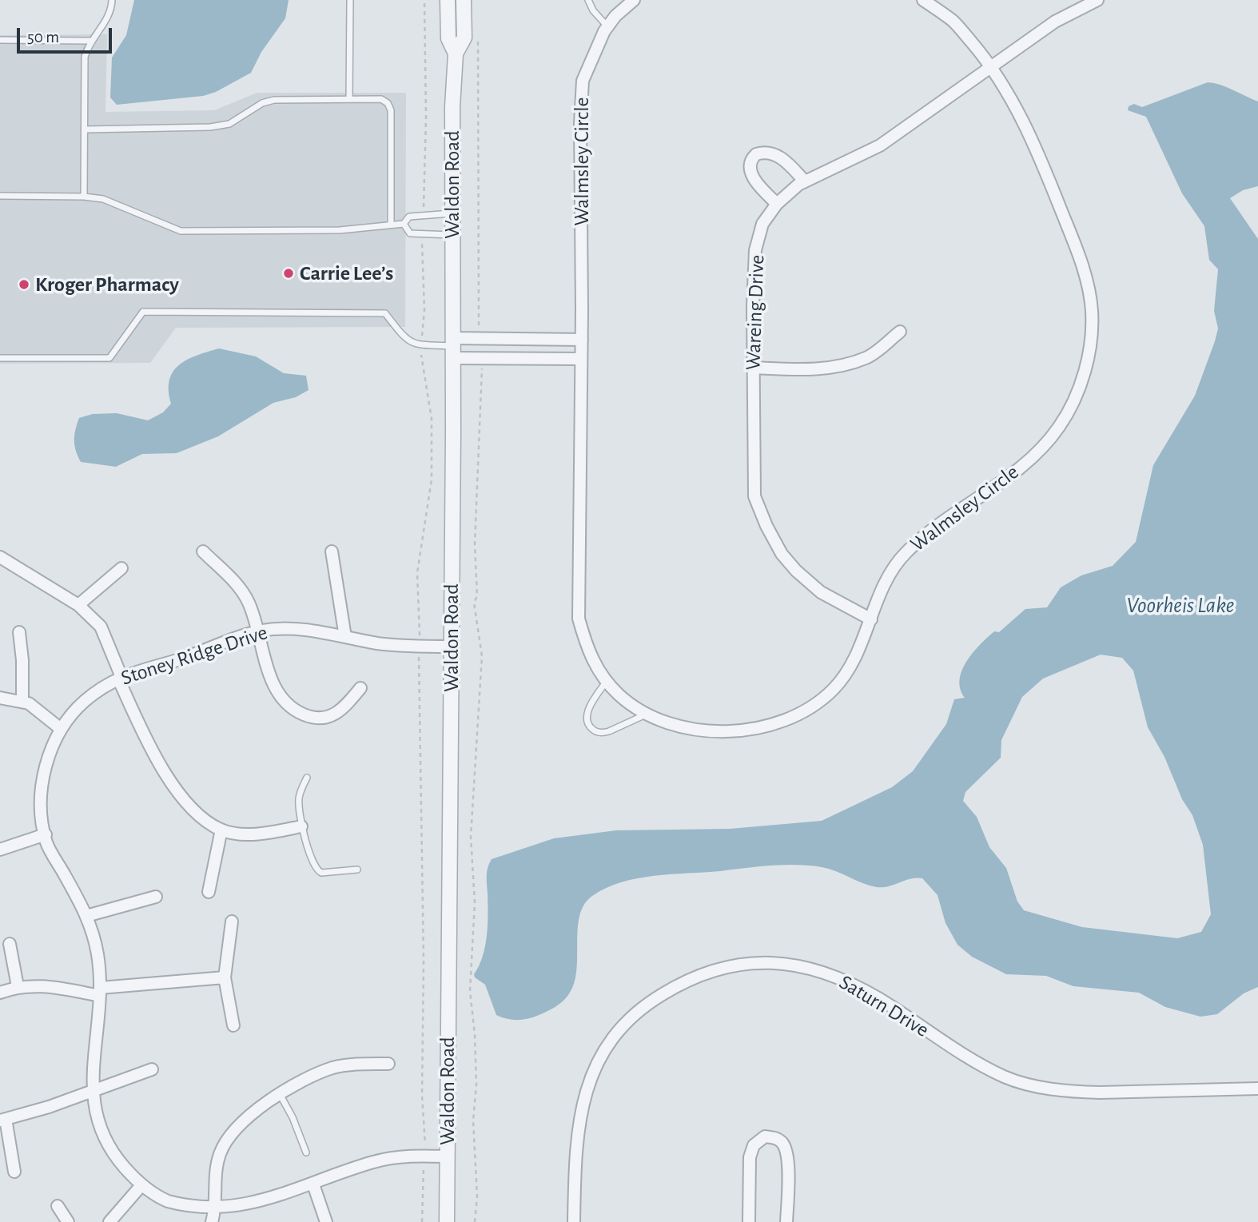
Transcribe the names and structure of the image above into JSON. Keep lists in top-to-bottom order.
{
  "streets": {
    "street": [
      "Walmsley Circle",
      "Waldon Road",
      "Wareing Drive",
      "Stoney Ridge Drive",
      "Saturn Drive"
    ]
  },
  "crossings": [
    ["Walmsley Circle", "Wareing Drive"],
    ["Waldon Road", "Stoney Ridge Drive"]
  ],
  "water": ["Voorheis Lake"],
  "places": ["Carrie Lee’s", "Kroger Pharmacy"],
  "scale_bar": "50 m"
}
